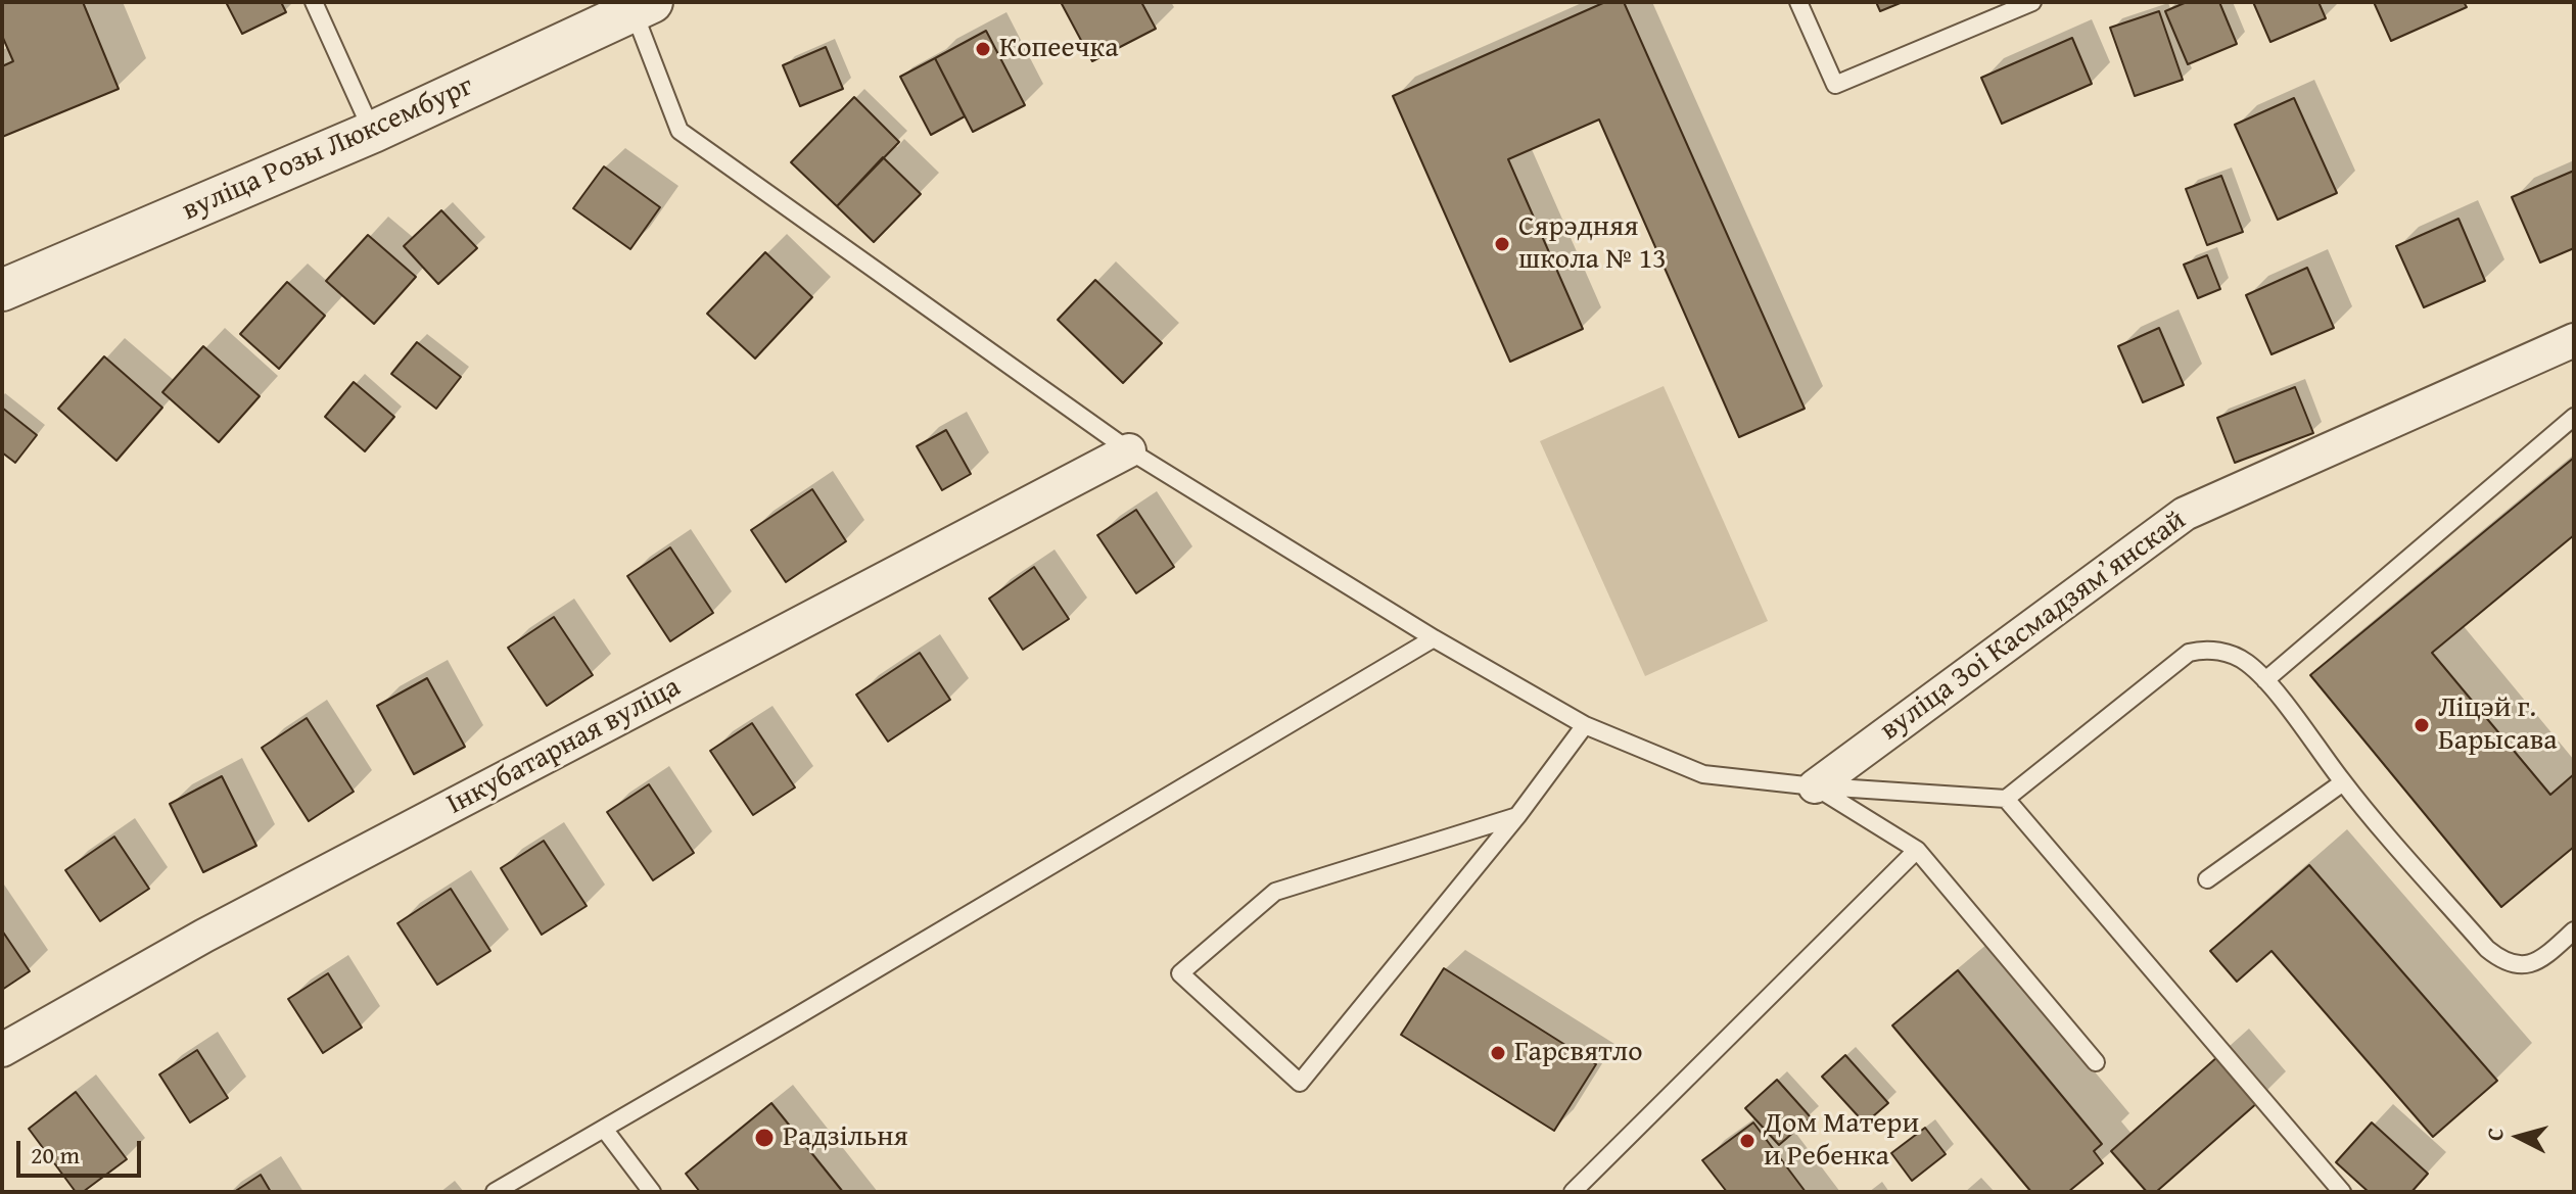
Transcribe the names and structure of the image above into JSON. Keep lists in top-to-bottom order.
{
  "streets": {
    "street": ["вуліца Розы Люксембург", "вуліца Зоі Касмадзямʼянскай", "Інкубатарная вуліца"]
  },
  "places": [
    "Копеечка",
    "Сярэдняя школа № 13",
    "Ліцэй г. Барысава",
    "Гарсвятло",
    "Радзільня",
    "Дом Матери и Ребенка"
  ],
  "scale_bar": "20 m",
  "north": "left"
}
